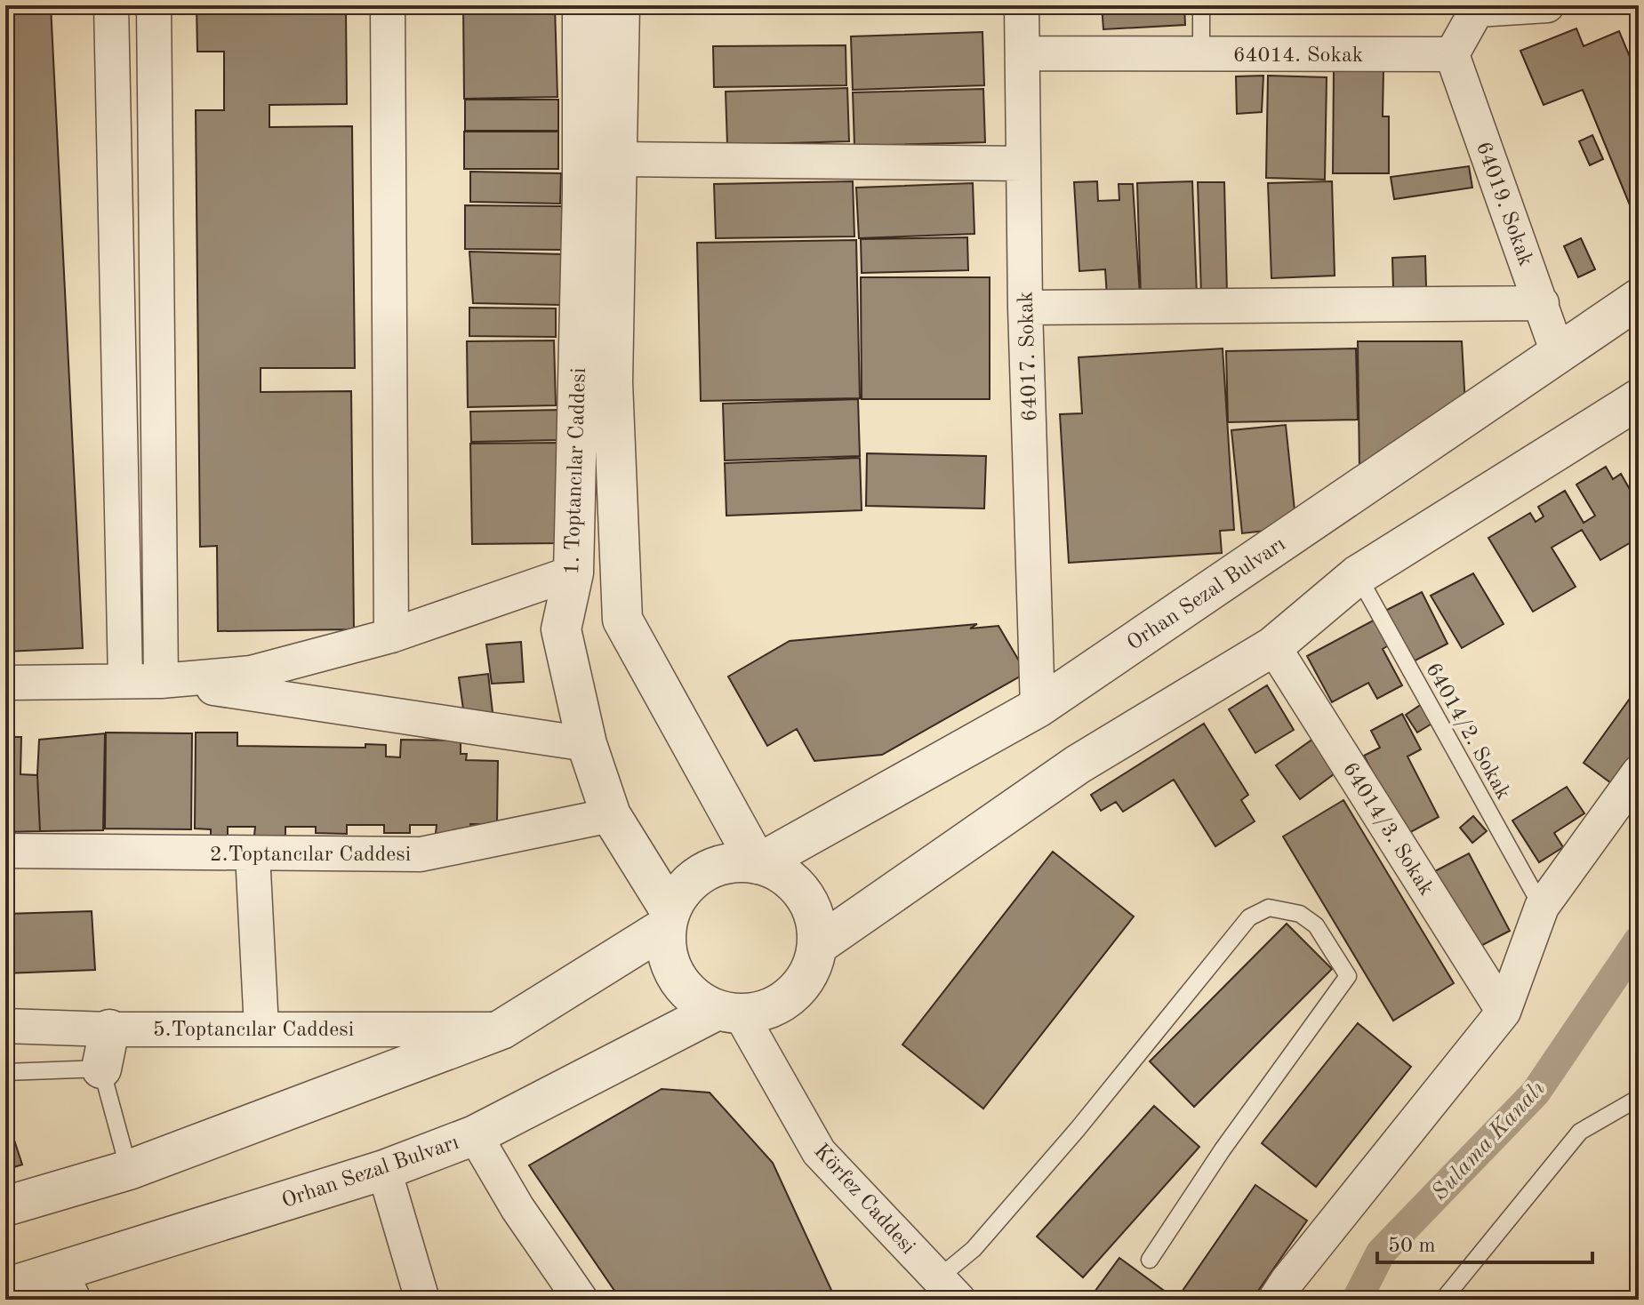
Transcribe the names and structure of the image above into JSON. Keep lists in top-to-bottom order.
{
  "streets": {
    "street": [
      "64014. Sokak",
      "64019. Sokak",
      "64017. Sokak",
      "1. Toptancılar Caddesi",
      "Orhan Sezal Bulvarı",
      "64014/3. Sokak",
      "2.Toptancılar Caddesi",
      "5.Toptancılar Caddesi",
      "Körfez Caddesi"
    ],
    "lane": ["64014/2. Sokak"]
  },
  "crossings": [
    ["64014. Sokak", "64019. Sokak"],
    ["64014. Sokak", "64017. Sokak"],
    ["64019. Sokak", "Orhan Sezal Bulvarı"],
    ["64017. Sokak", "Orhan Sezal Bulvarı"],
    ["1. Toptancılar Caddesi", "Orhan Sezal Bulvarı"],
    ["1. Toptancılar Caddesi", "2.Toptancılar Caddesi"],
    ["1. Toptancılar Caddesi", "Körfez Caddesi"],
    ["Orhan Sezal Bulvarı", "5.Toptancılar Caddesi"],
    ["Orhan Sezal Bulvarı", "Körfez Caddesi"]
  ],
  "water": ["Sulama Kanalı"],
  "scale_bar": "50 m"
}
